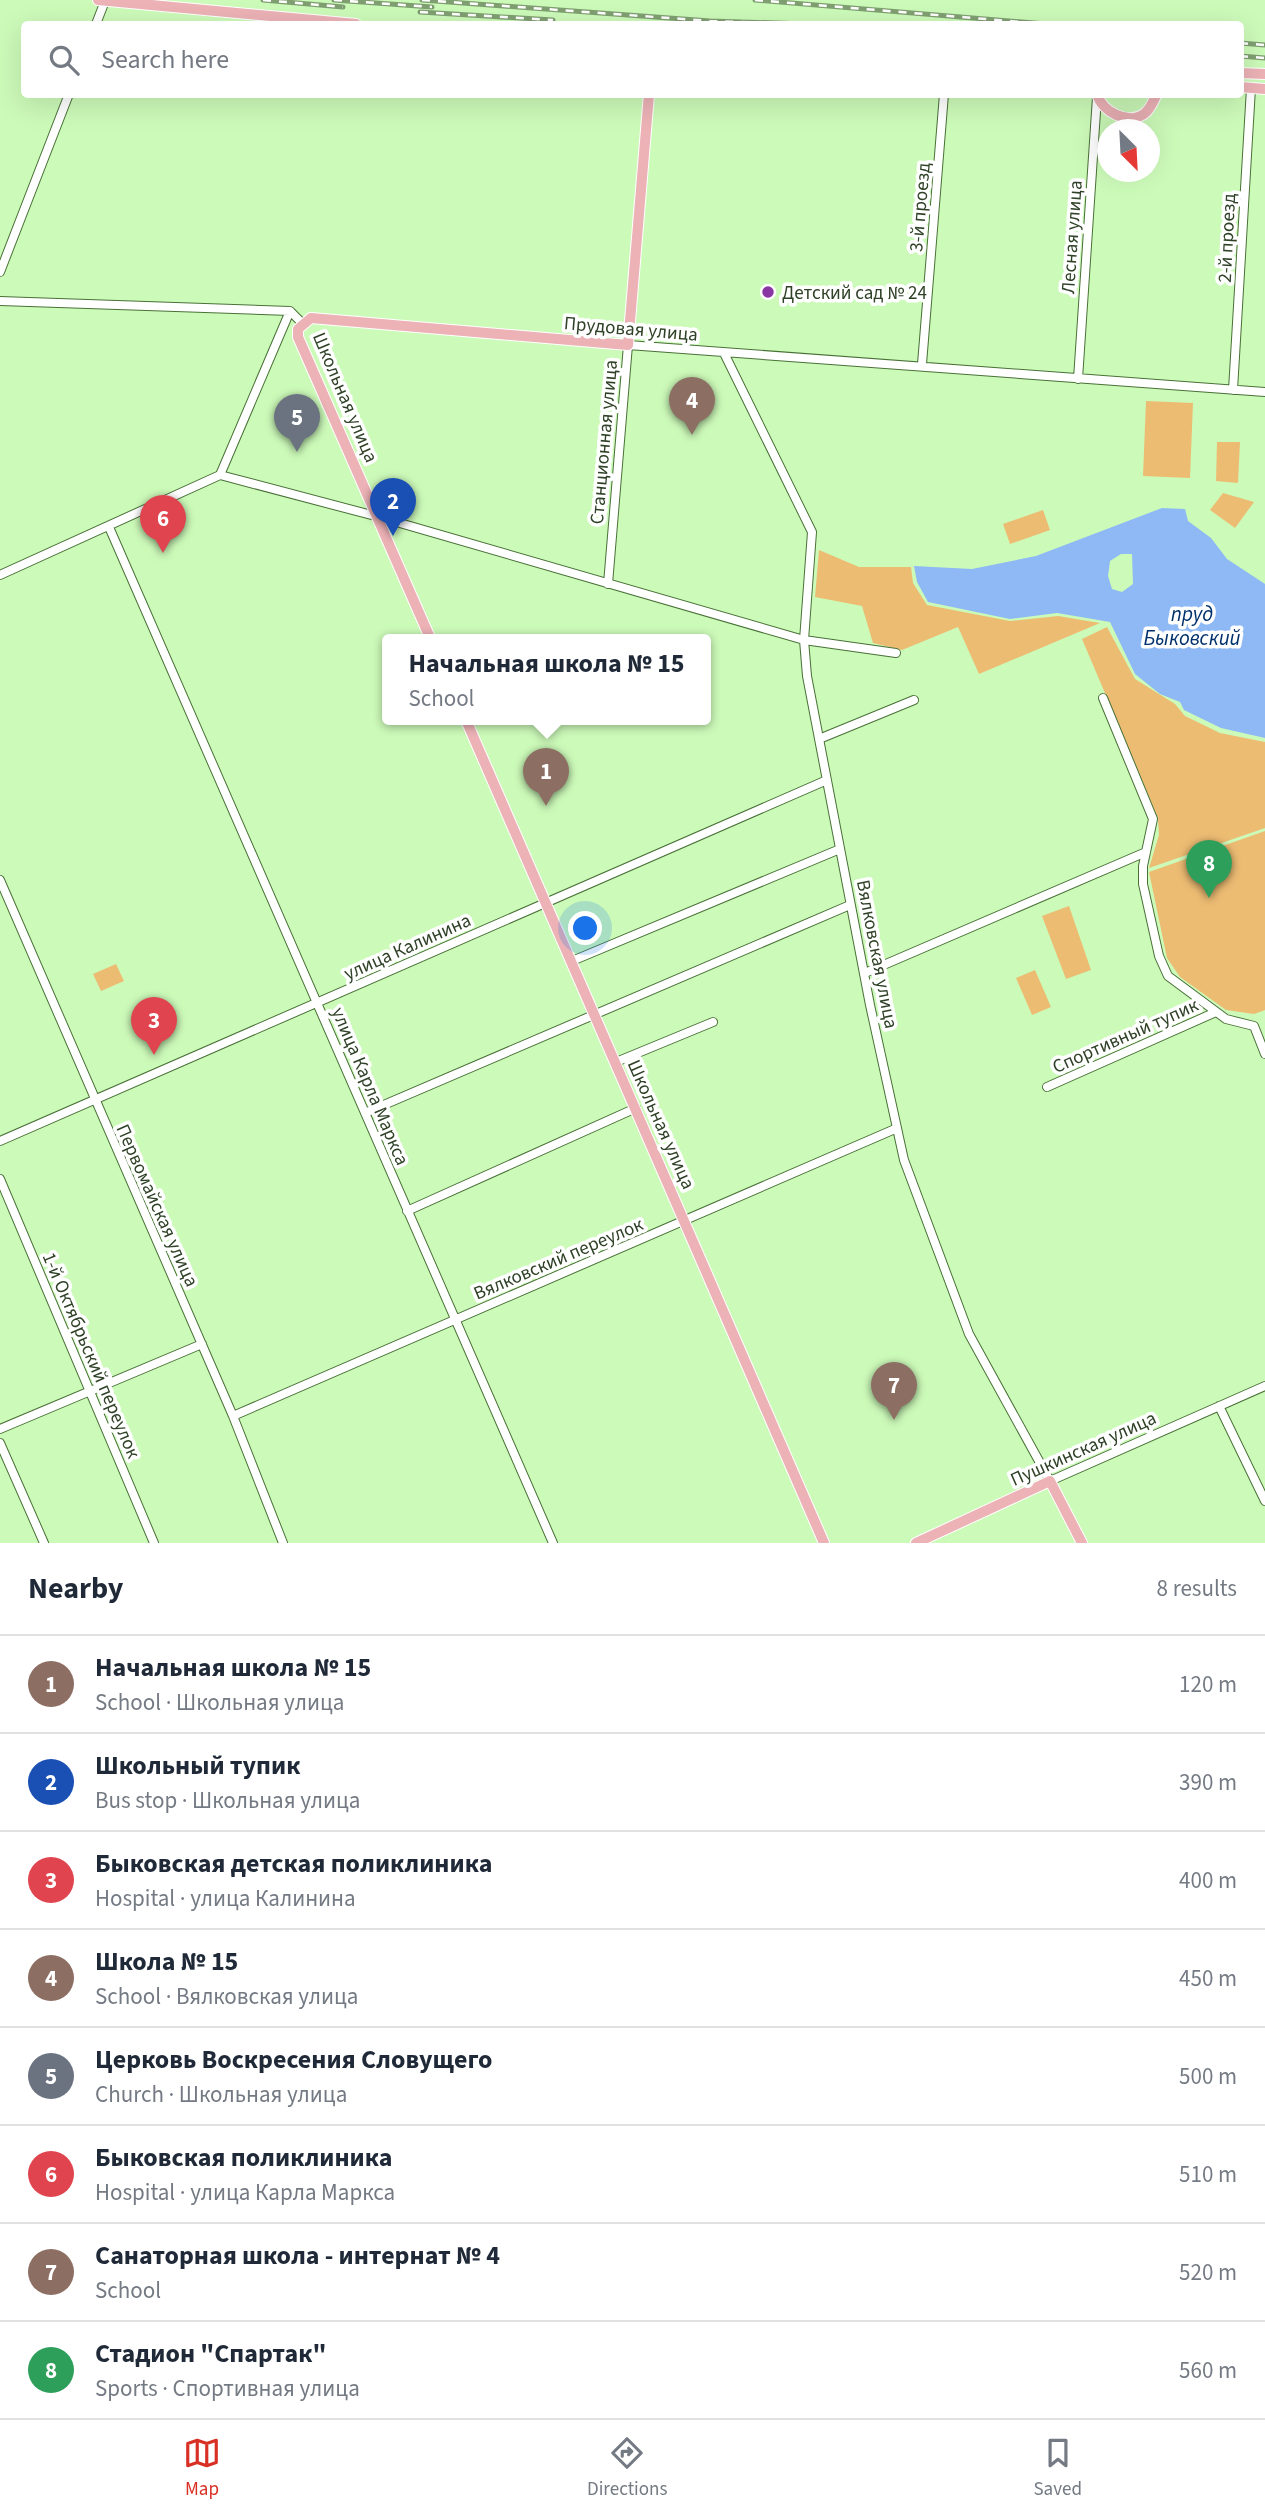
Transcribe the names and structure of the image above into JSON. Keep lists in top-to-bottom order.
{
  "streets": {
    "main road": [
      "Прудовая улица",
      "Школьная улица",
      "Станционная улица",
      "Вялковская улица",
      "Пушкинская улица"
    ],
    "street": [
      "3-й проезд",
      "Лесная улица",
      "2-й проезд",
      "улица Калинина",
      "Спортивный тупик",
      "улица Карла Маркса",
      "Первомайская улица",
      "Вялковский переулок",
      "1-й Октябрьский переулок"
    ]
  },
  "crossings": [
    ["3-й проезд", "Прудовая улица"],
    ["Лесная улица", "Прудовая улица"],
    ["2-й проезд", "Прудовая улица"],
    ["Прудовая улица", "Школьная улица"],
    ["Прудовая улица", "Станционная улица"],
    ["Прудовая улица", "Вялковская улица"],
    ["Школьная улица", "улица Калинина"],
    ["Школьная улица", "Вялковский переулок"],
    ["улица Калинина", "Вялковская улица"],
    ["улица Калинина", "улица Карла Маркса"],
    ["улица Калинина", "Первомайская улица"],
    ["Вялковская улица", "Вялковский переулок"],
    ["Вялковская улица", "Пушкинская улица"],
    ["улица Карла Маркса", "Вялковский переулок"],
    ["Первомайская улица", "Вялковский переулок"]
  ],
  "water": ["пруд Быковский"],
  "places": ["Детский сад № 24"],
  "north": "bottom right",
  "page": {
    "search": "Search here",
    "pins": [
      "4",
      "5",
      "2",
      "6",
      "1",
      "8",
      "3",
      "7"
    ],
    "popup": ["Начальная школа № 15", "School"],
    "heading": ["Nearby", "8 results"],
    "list": [
      {
        "mark": "1",
        "name": "Начальная школа № 15",
        "note": "School · Школьная улица",
        "value": "120 m"
      },
      {
        "mark": "2",
        "name": "Школьный тупик",
        "note": "Bus stop · Школьная улица",
        "value": "390 m"
      },
      {
        "mark": "3",
        "name": "Быковская детская поликлиника",
        "note": "Hospital · улица Калинина",
        "value": "400 m"
      },
      {
        "mark": "4",
        "name": "Школа № 15",
        "note": "School · Вялковская улица",
        "value": "450 m"
      },
      {
        "mark": "5",
        "name": "Церковь Воскресения Словущего",
        "note": "Church · Школьная улица",
        "value": "500 m"
      },
      {
        "mark": "6",
        "name": "Быковская поликлиника",
        "note": "Hospital · улица Карла Маркса",
        "value": "510 m"
      },
      {
        "mark": "7",
        "name": "Санаторная школа - интернат № 4",
        "note": "School",
        "value": "520 m"
      },
      {
        "mark": "8",
        "name": "Стадион \"Спартак\"",
        "note": "Sports · Спортивная улица",
        "value": "560 m"
      }
    ],
    "nav": ["Map", "Directions", "Saved"]
  }
}
